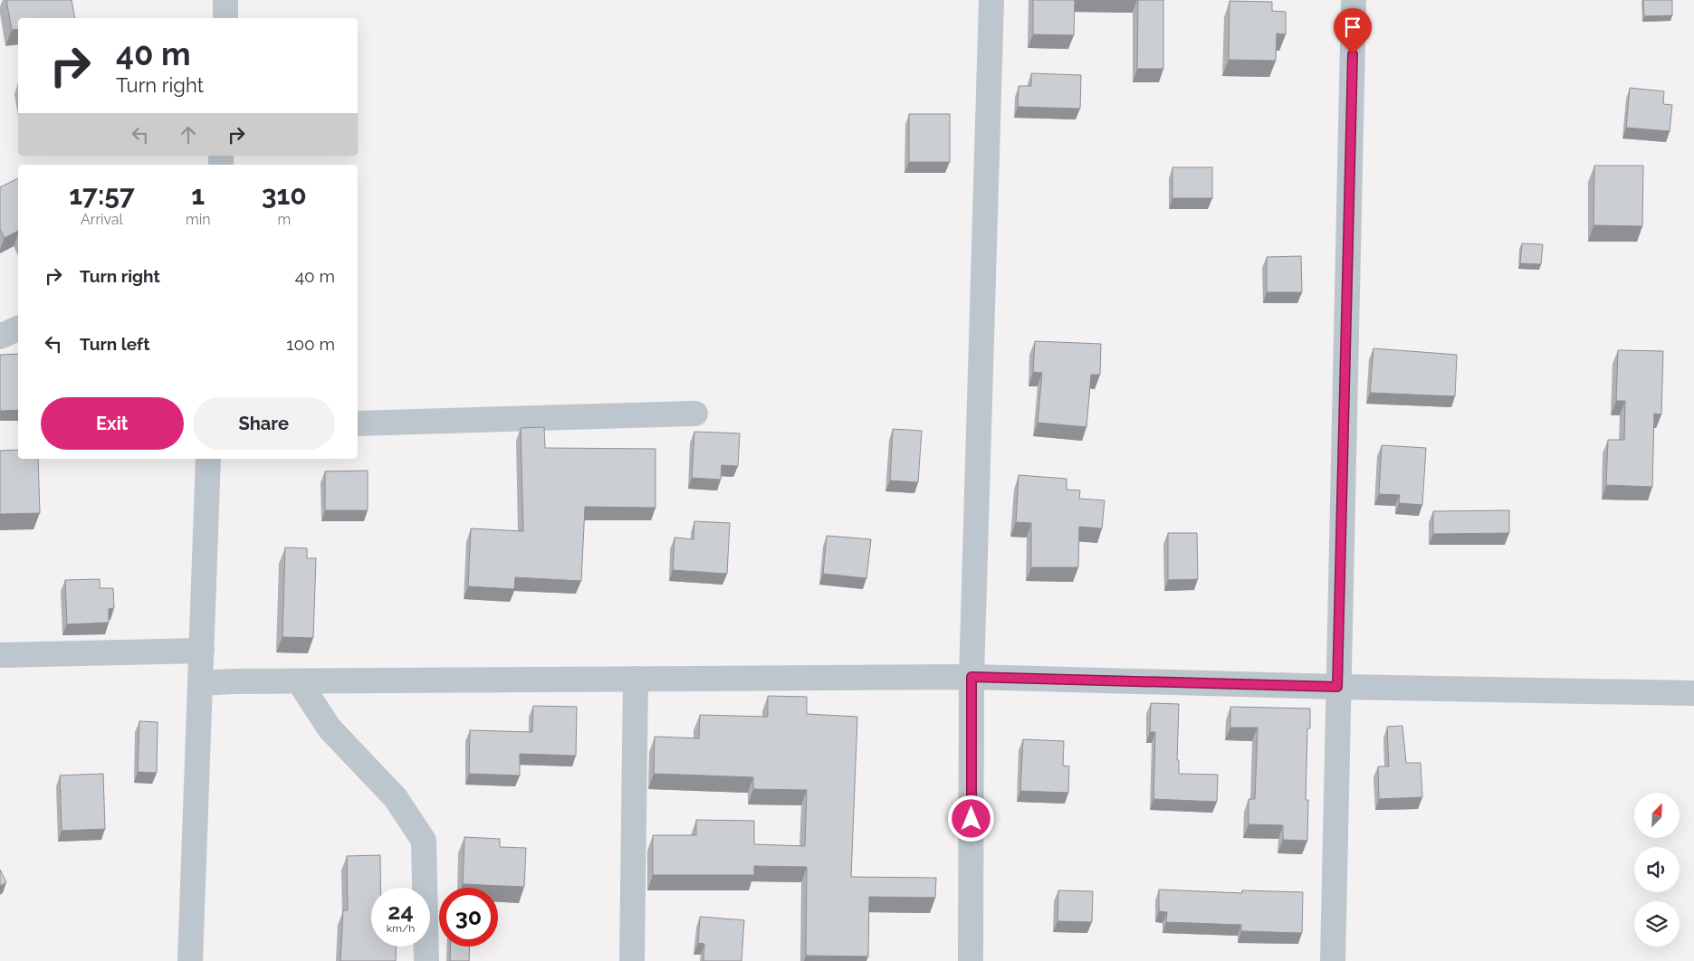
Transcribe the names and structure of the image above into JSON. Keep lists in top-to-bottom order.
{
  "north": "top right",
  "page": {
    "turn": ["40 m", "Turn right"],
    "eta": [
      "17:57",
      "Arrival",
      "1",
      "min",
      "310",
      "m"
    ],
    "list": [
      {
        "name": "Turn right",
        "value": "40 m"
      },
      {
        "name": "Turn left",
        "value": "100 m"
      }
    ],
    "buttons": ["Exit", "Share"],
    "speed": "24 km/h",
    "limit": "30"
  }
}
